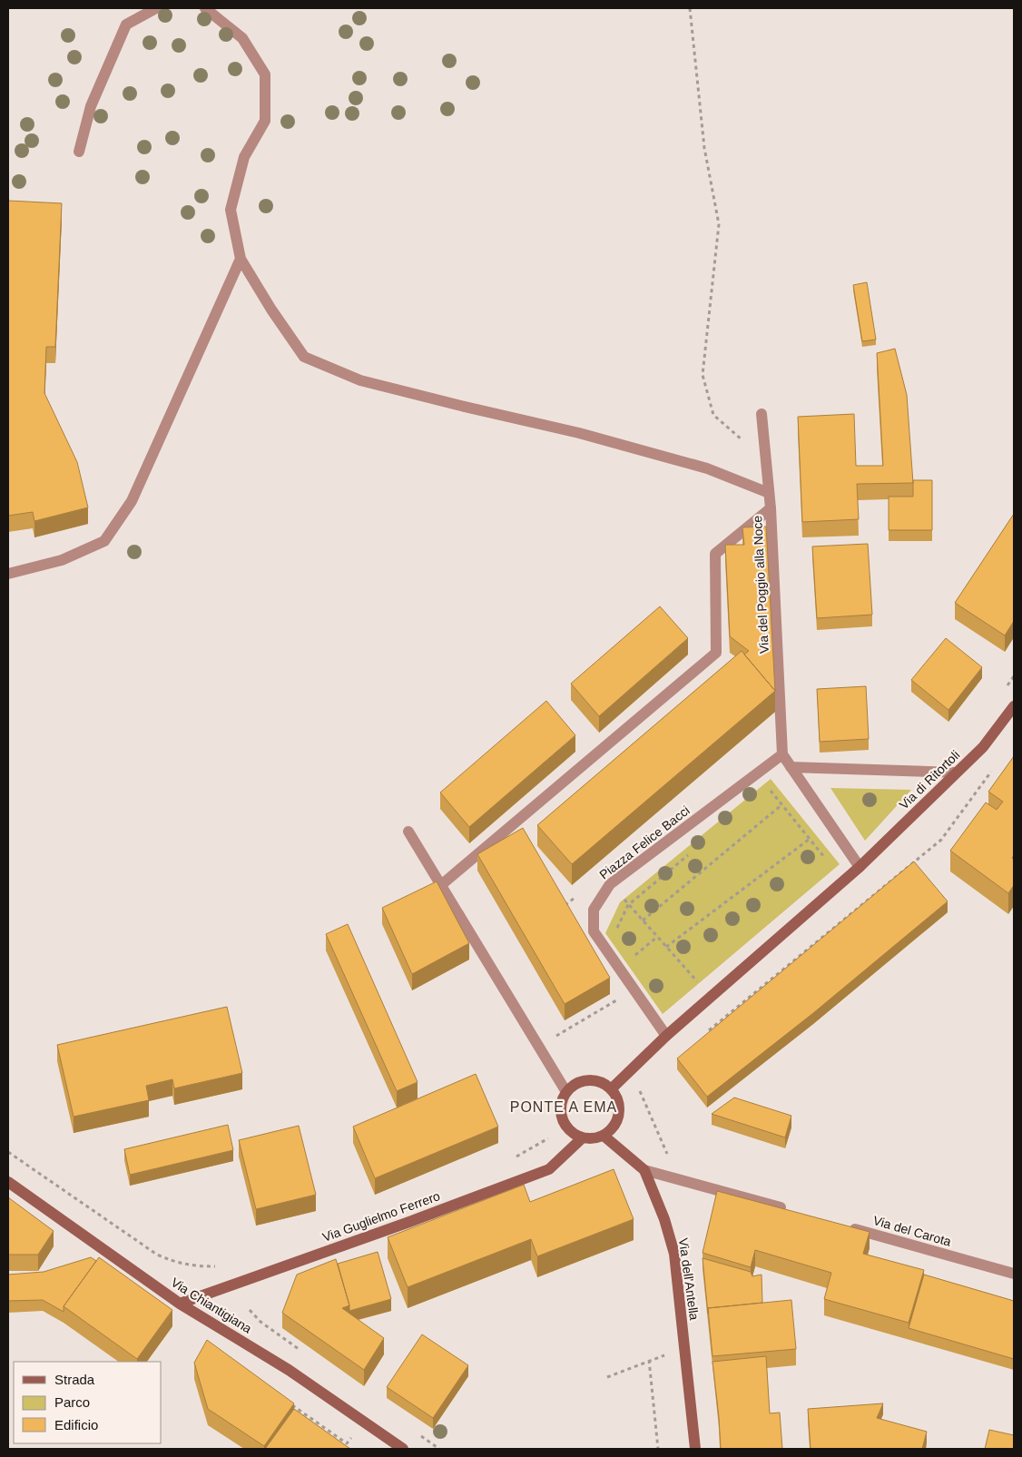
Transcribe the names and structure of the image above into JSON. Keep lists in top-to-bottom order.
{
  "streets": {
    "street": [
      "Via del Poggio alla Noce",
      "Via di Ritortoli",
      "Piazza Felice Bacci",
      "Via Guglielmo Ferrero",
      "Via del Carota",
      "Via dell'Antella",
      "Via Chiantigiana"
    ]
  },
  "crossings": [
    ["Via del Poggio alla Noce", "Piazza Felice Bacci"],
    ["Via Guglielmo Ferrero", "Via dell'Antella"],
    ["Via Guglielmo Ferrero", "Via Chiantigiana"]
  ],
  "districts": ["PONTE A EMA"],
  "legend": ["Strada", "Parco", "Edificio"]
}
